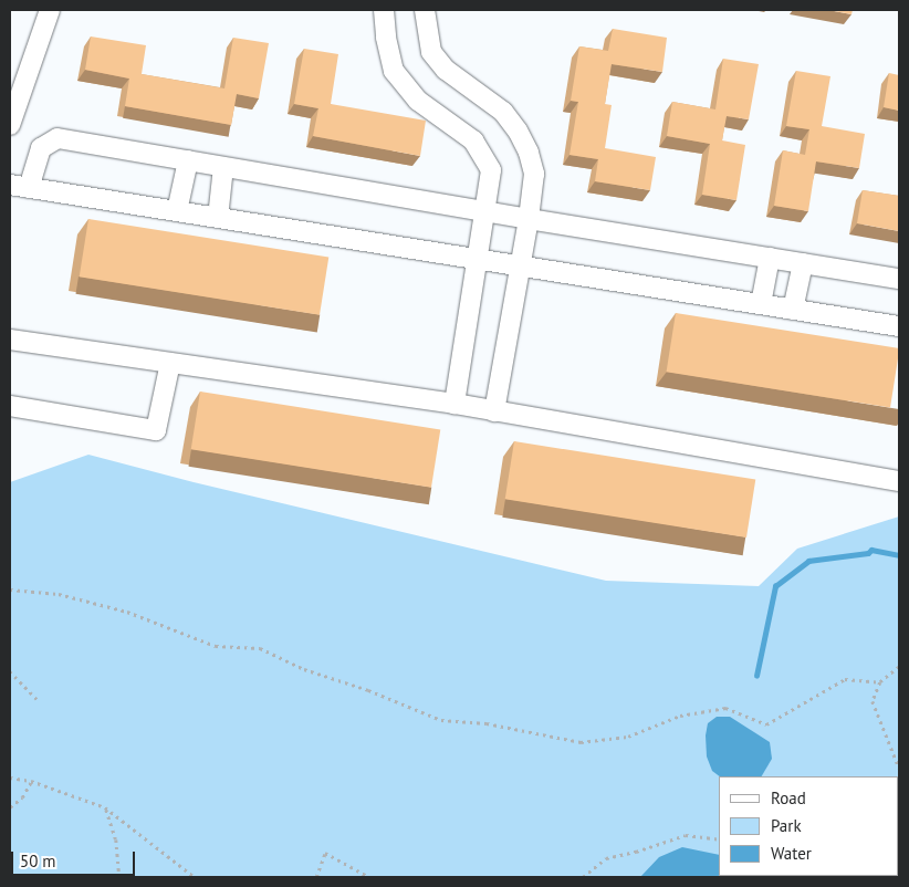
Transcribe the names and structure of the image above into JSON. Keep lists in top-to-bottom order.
{
  "legend": ["Road", "Park", "Water"],
  "scale_bar": "50 m"
}
